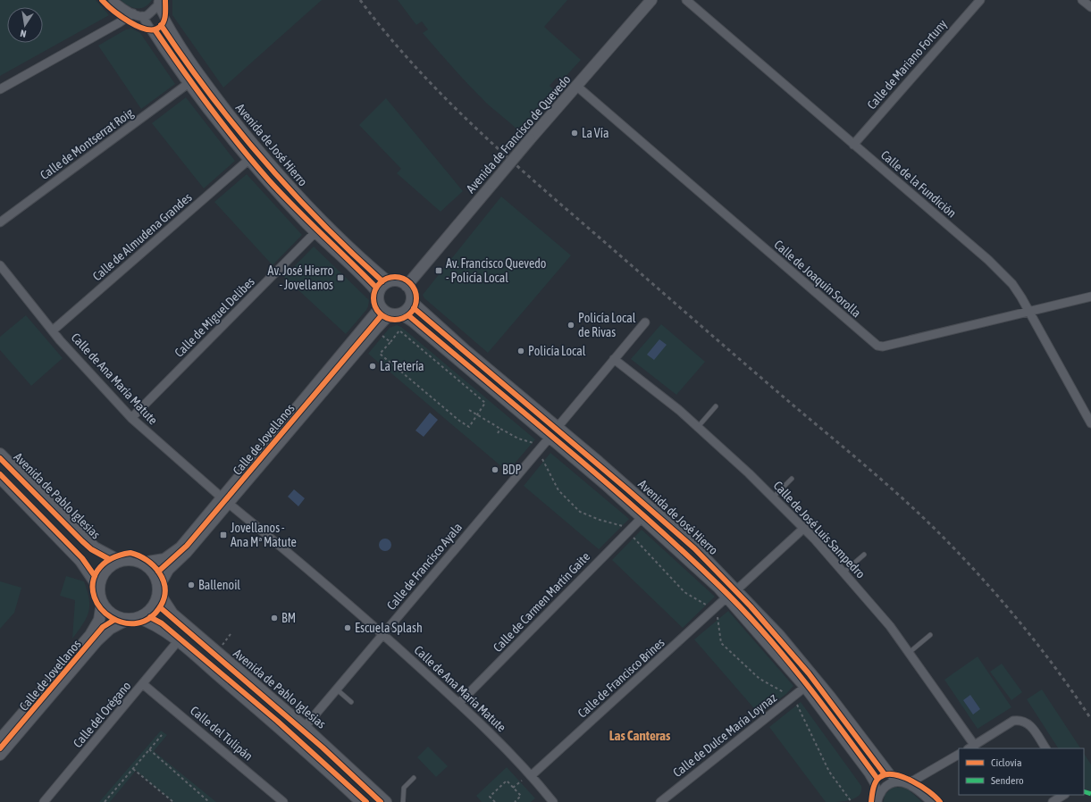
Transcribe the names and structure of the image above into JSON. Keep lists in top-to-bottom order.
{
  "streets": {
    "street": [
      "Calle de Mariano Fortuny",
      "Avenida de Francisco de Quevedo",
      "Calle de Montserrat Roig",
      "Avenida de José Hierro",
      "Calle de la Fundición",
      "Calle de Almudena Grandes",
      "Calle de Joaquín Sorolla",
      "Calle de Miguel Delibes",
      "Calle de Ana María Matute",
      "Calle de Jovellanos",
      "Avenida de Pablo Iglesias",
      "Calle de José Luis Sampedro",
      "Calle de Francisco Ayala",
      "Calle de Carmen Martín Gaite",
      "Calle de Francisco Brines",
      "Calle del Orégano",
      "Calle del Tulipán",
      "Calle de Dulce María Loynaz"
    ]
  },
  "crossings": [
    ["Calle de Mariano Fortuny", "Calle de la Fundición"],
    ["Avenida de Francisco de Quevedo", "Avenida de José Hierro"],
    ["Avenida de Francisco de Quevedo", "Calle de Joaquín Sorolla"],
    ["Avenida de Francisco de Quevedo", "Calle de Jovellanos"],
    ["Avenida de José Hierro", "Calle de Jovellanos"],
    ["Avenida de José Hierro", "Calle de Francisco Ayala"],
    ["Avenida de José Hierro", "Calle de Carmen Martín Gaite"],
    ["Avenida de José Hierro", "Calle de Francisco Brines"],
    ["Avenida de José Hierro", "Calle de Dulce María Loynaz"],
    ["Calle de la Fundición", "Calle de Joaquín Sorolla"],
    ["Calle de Almudena Grandes", "Calle de Ana María Matute"],
    ["Calle de Miguel Delibes", "Calle de Ana María Matute"],
    ["Calle de Ana María Matute", "Calle de Jovellanos"],
    ["Calle de Ana María Matute", "Calle de Francisco Ayala"],
    ["Calle de Ana María Matute", "Calle de Carmen Martín Gaite"],
    ["Calle de Ana María Matute", "Calle de Francisco Brines"],
    ["Calle de Jovellanos", "Avenida de Pablo Iglesias"],
    ["Avenida de Pablo Iglesias", "Calle de Francisco Ayala"],
    ["Calle del Orégano", "Calle del Tulipán"]
  ],
  "districts": ["Las Canteras"],
  "places": {
    "other": [
      "La Vía",
      "Policía Local de Rivas",
      "Policía Local",
      "La Tetería",
      "BDP",
      "Ballenoil",
      "BM",
      "Escuela Splash"
    ],
    "transit": ["Av. Francisco Quevedo - Policía Local", "Av. José Hierro - Jovellanos", "Jovellanos - Ana Mª Matute"]
  },
  "legend": ["Ciclovía", "Sendero"],
  "north": "bottom"
}
